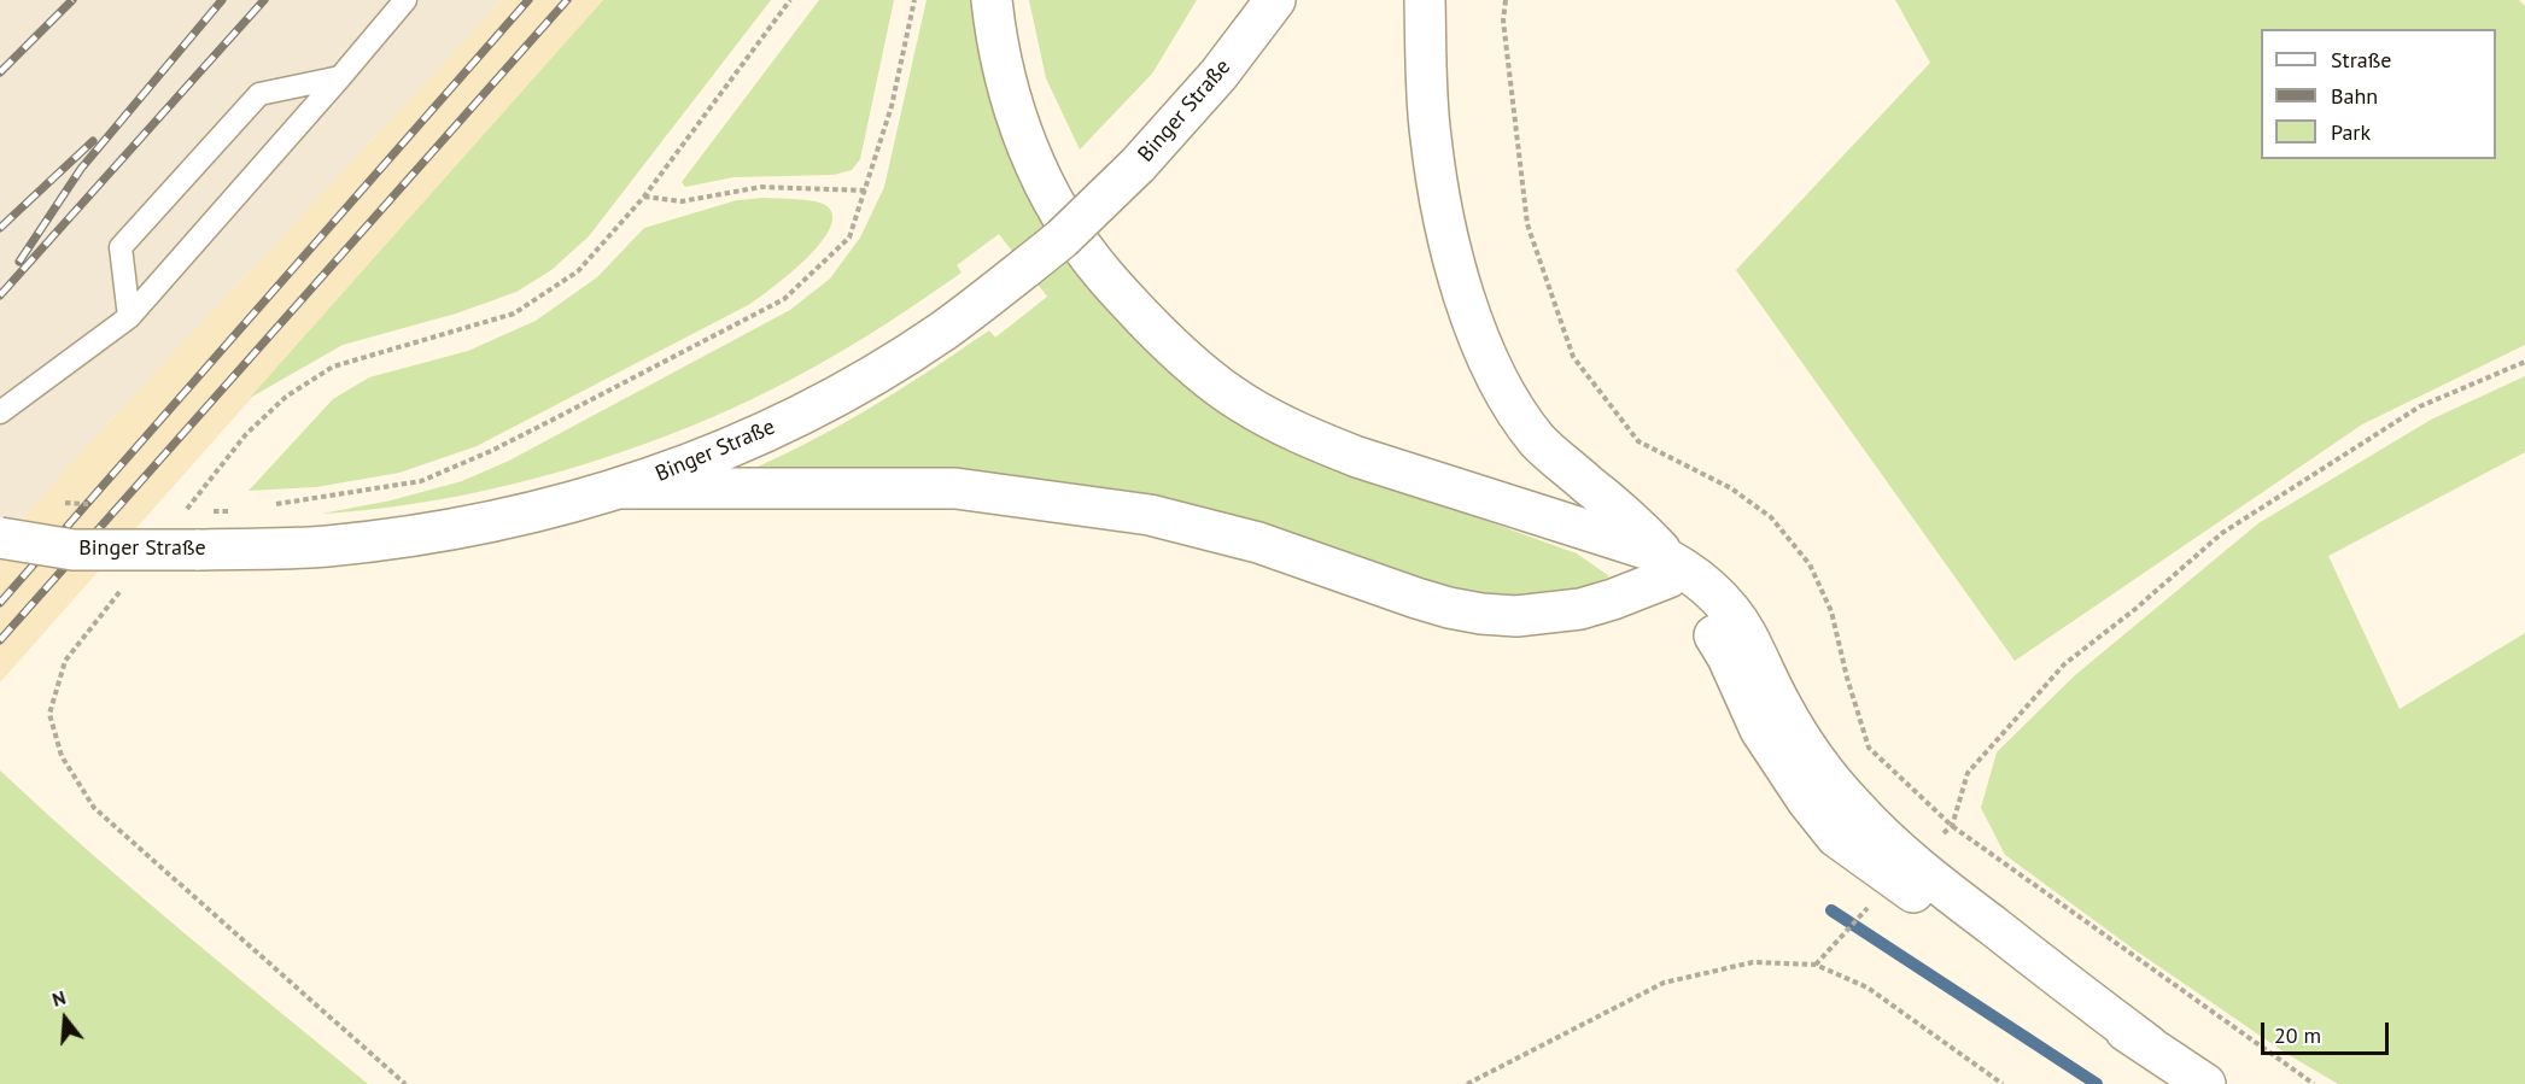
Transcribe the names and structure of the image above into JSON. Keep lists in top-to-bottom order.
{
  "streets": {
    "main road": ["Binger Straße"]
  },
  "legend": ["Straße", "Bahn", "Park"],
  "scale_bar": "20 m",
  "north": "top"
}
